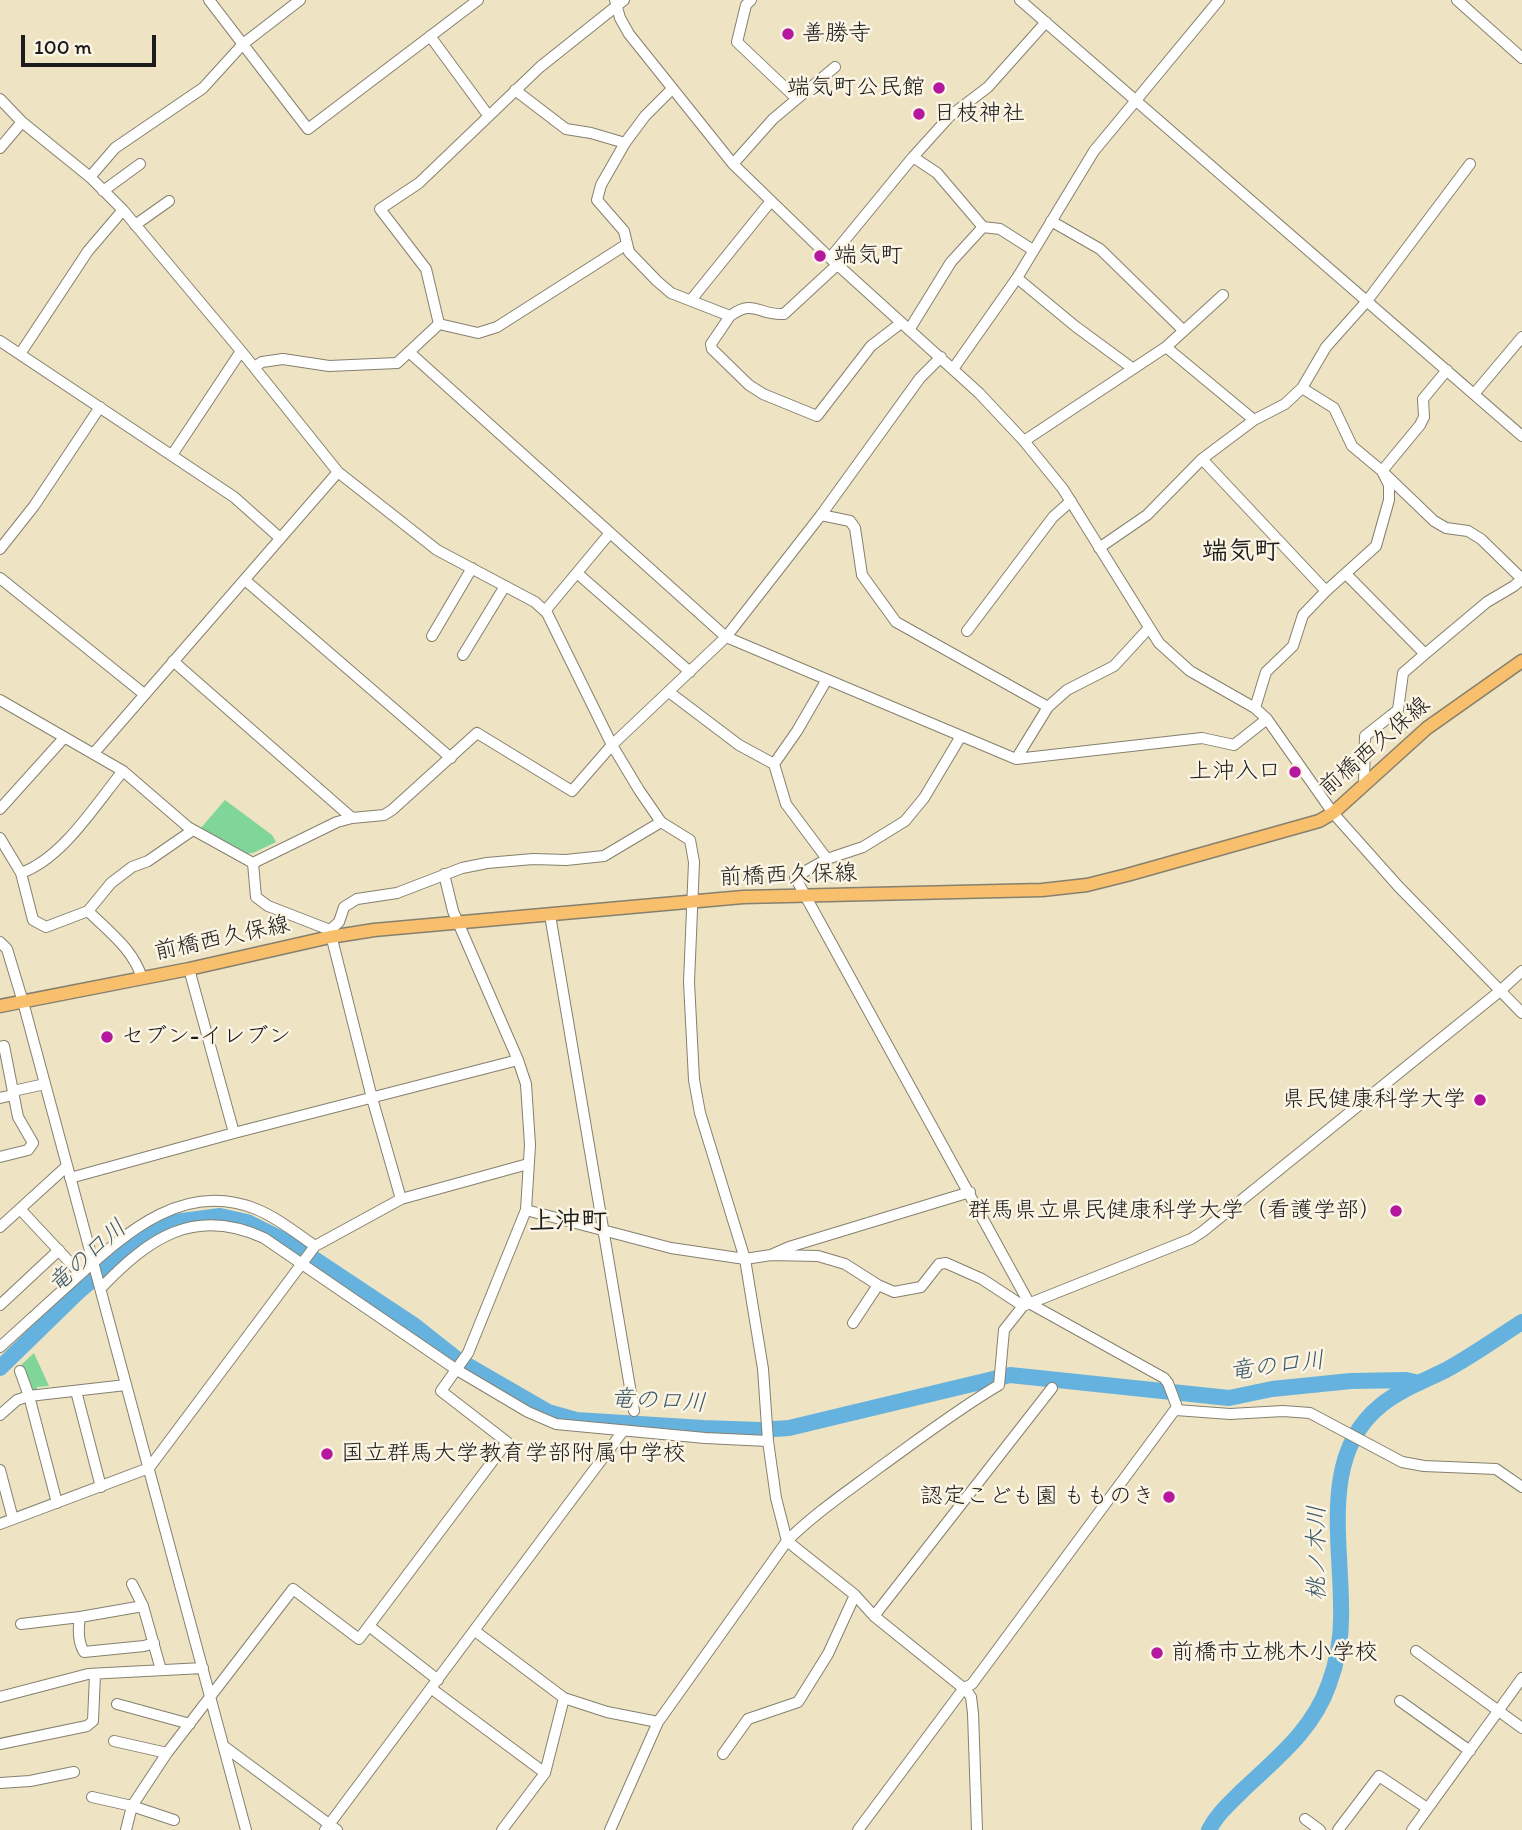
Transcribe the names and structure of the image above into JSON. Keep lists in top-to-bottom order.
{
  "streets": {
    "main road": ["前橋西久保線"]
  },
  "districts": ["端気町", "上沖町"],
  "water": ["竜の口川", "桃ノ木川"],
  "places": [
    "善勝寺",
    "端気町公民館",
    "日枝神社",
    "端気町",
    "上沖入口",
    "セブン-イレブン",
    "県民健康科学大学",
    "群馬県立県民健康科学大学（看護学部）",
    "国立群馬大学教育学部附属中学校",
    "認定こども園 もものき",
    "前橋市立桃木小学校"
  ],
  "scale_bar": "100 m"
}
